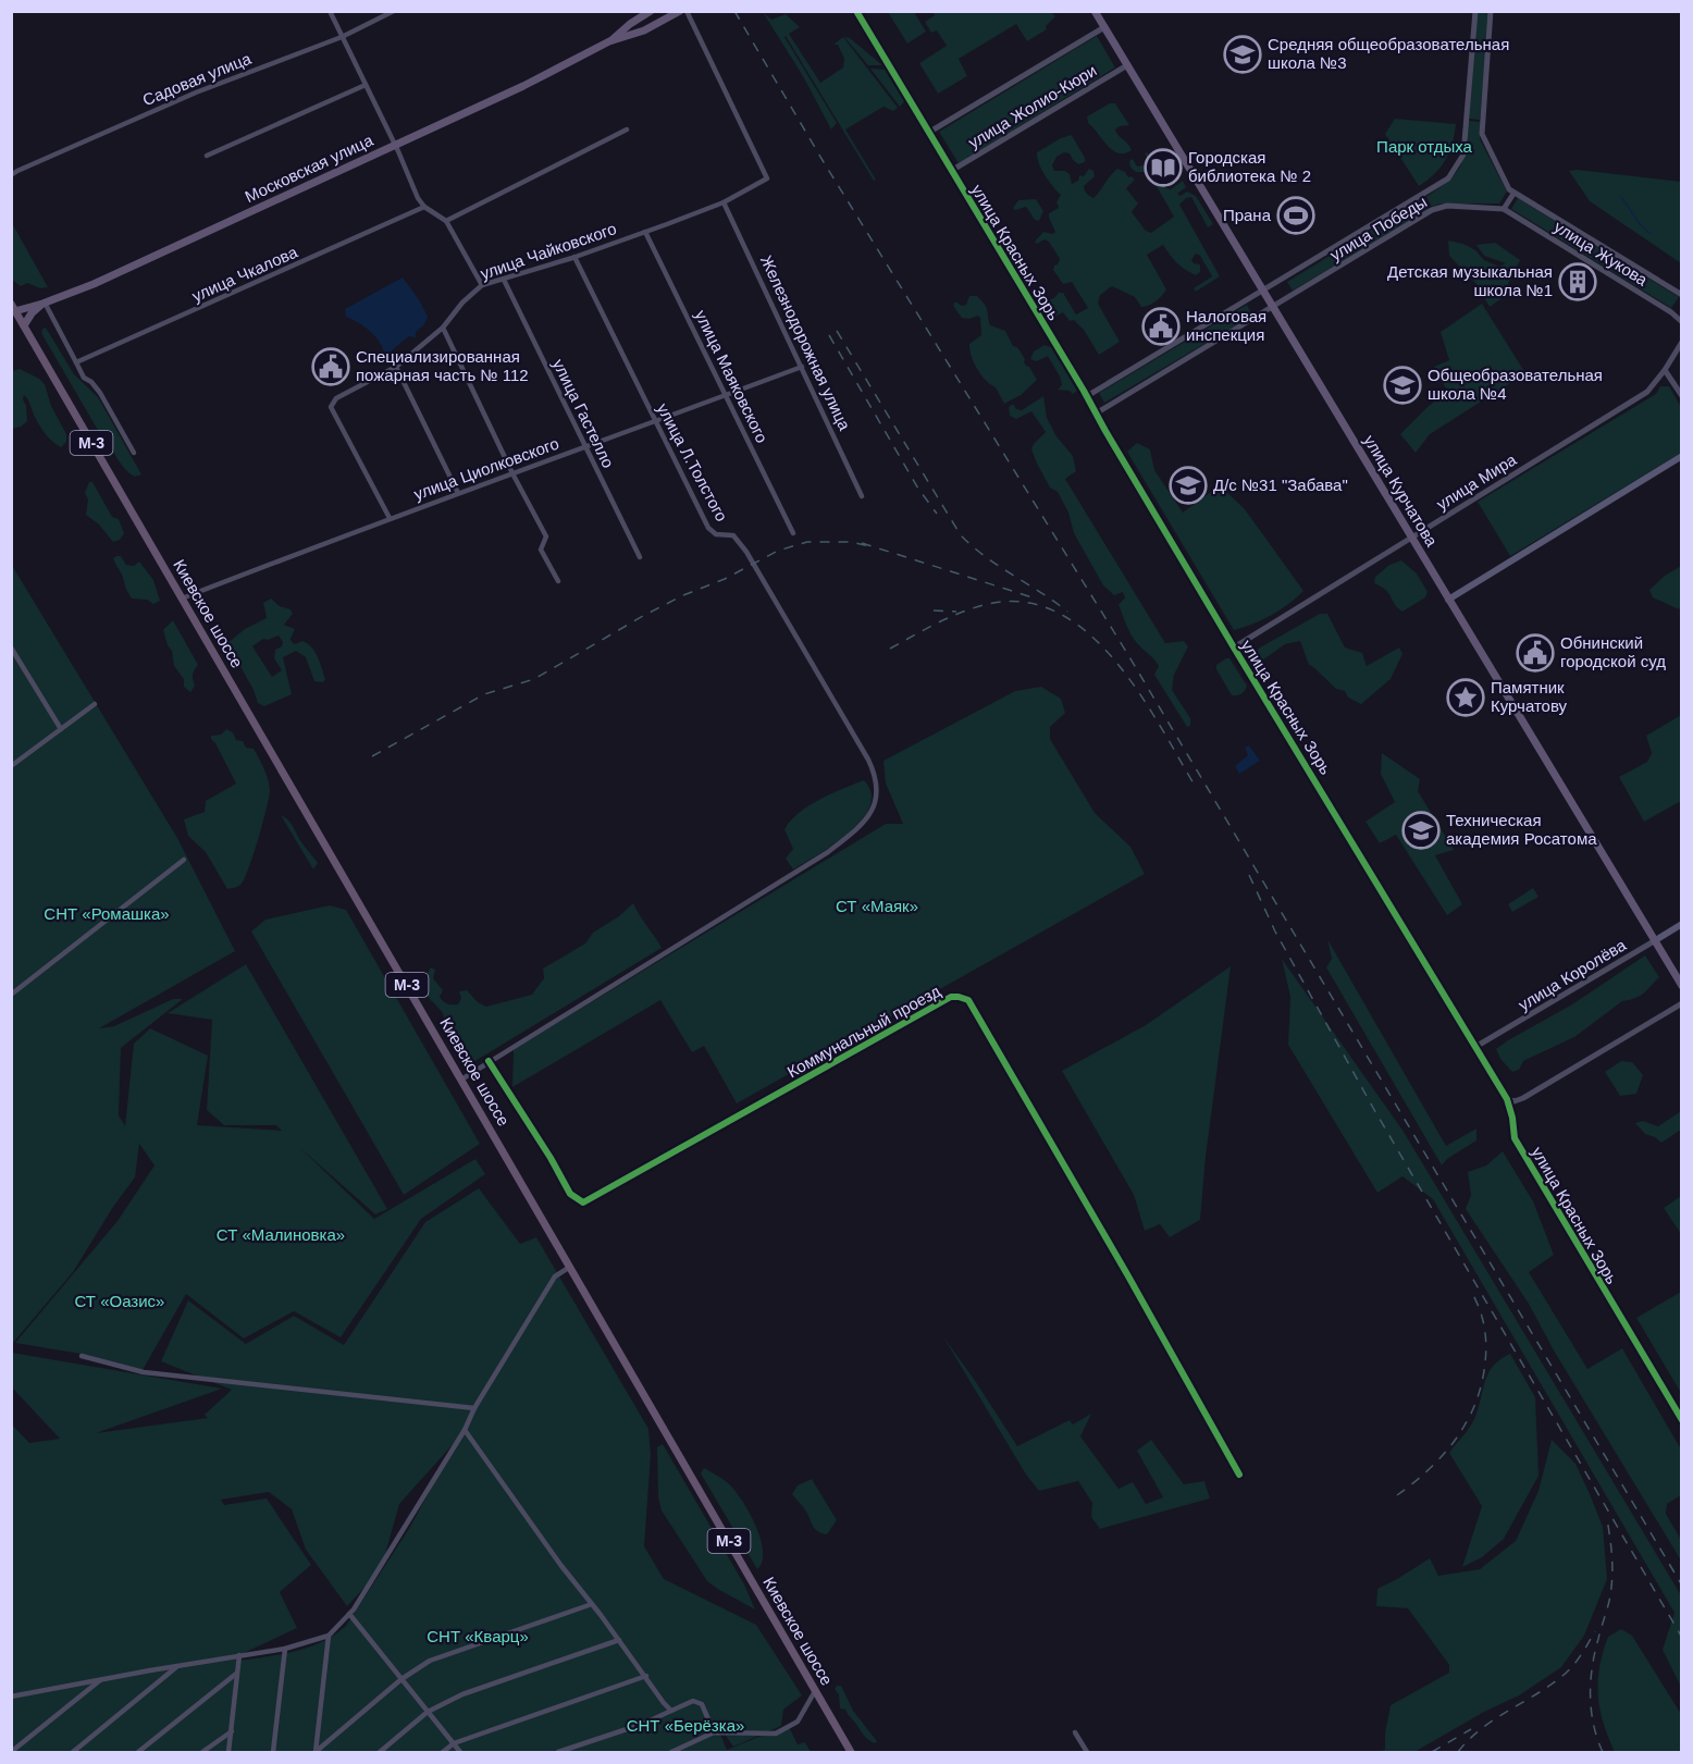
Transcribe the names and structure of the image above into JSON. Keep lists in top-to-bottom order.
{
  "streets": {
    "highway": ["М-3", "Киевское шоссе"],
    "main road": ["Московская улица", "улица Курчатова", "улица Королёва"],
    "street": [
      "Садовая улица",
      "улица Жолио-Кюри",
      "улица Победы",
      "улица Чайковского",
      "улица Красных Зорь",
      "улица Жукова",
      "улица Чкалова",
      "Железнодорожная улица",
      "улица Маяковского",
      "улица Гастелло",
      "улица Л.Толстого",
      "улица Циолковского",
      "улица Мира",
      "Коммунальный проезд"
    ]
  },
  "crossings": [
    ["улица Жолио-Кюри", "улица Красных Зорь"],
    ["улица Жолио-Кюри", "улица Курчатова"],
    ["Московская улица", "улица Чайковского"],
    ["Московская улица", "Киевское шоссе"],
    ["улица Победы", "улица Красных Зорь"],
    ["улица Победы", "улица Жукова"],
    ["улица Победы", "улица Курчатова"],
    ["улица Чайковского", "Железнодорожная улица"],
    ["улица Чайковского", "улица Маяковского"],
    ["улица Чайковского", "улица Гастелло"],
    ["улица Чайковского", "улица Л.Толстого"],
    ["улица Чайковского", "улица Циолковского"],
    ["улица Красных Зорь", "улица Мира"],
    ["улица Красных Зорь", "улица Королёва"],
    ["Железнодорожная улица", "улица Циолковского"],
    ["улица Маяковского", "улица Циолковского"],
    ["улица Гастелло", "улица Циолковского"],
    ["улица Л.Толстого", "улица Циолковского"],
    ["улица Л.Толстого", "Коммунальный проезд"],
    ["улица Циолковского", "Киевское шоссе"],
    ["улица Мира", "улица Курчатова"],
    ["улица Курчатова", "улица Королёва"]
  ],
  "parks": [
    "Парк отдыха",
    "СТ «Маяк»",
    "СНТ «Ромашка»",
    "СТ «Малиновка»",
    "СТ «Оазис»",
    "СНТ «Кварц»",
    "СНТ «Берёзка»"
  ],
  "places": {
    "school or university": [
      "Средняя общеобразовательная школа №3",
      "Общеобразовательная школа №4",
      "Д/с №31 \"Забава\"",
      "Техническая академия Росатома"
    ],
    "library": ["Городская библиотека № 2"],
    "sports": ["Прана"],
    "building": ["Детская музыкальная школа №1"],
    "public building": ["Налоговая инспекция", "Специализированная пожарная часть № 112", "Обнинский городской суд"],
    "place": ["Памятник Курчатову"]
  }
}
